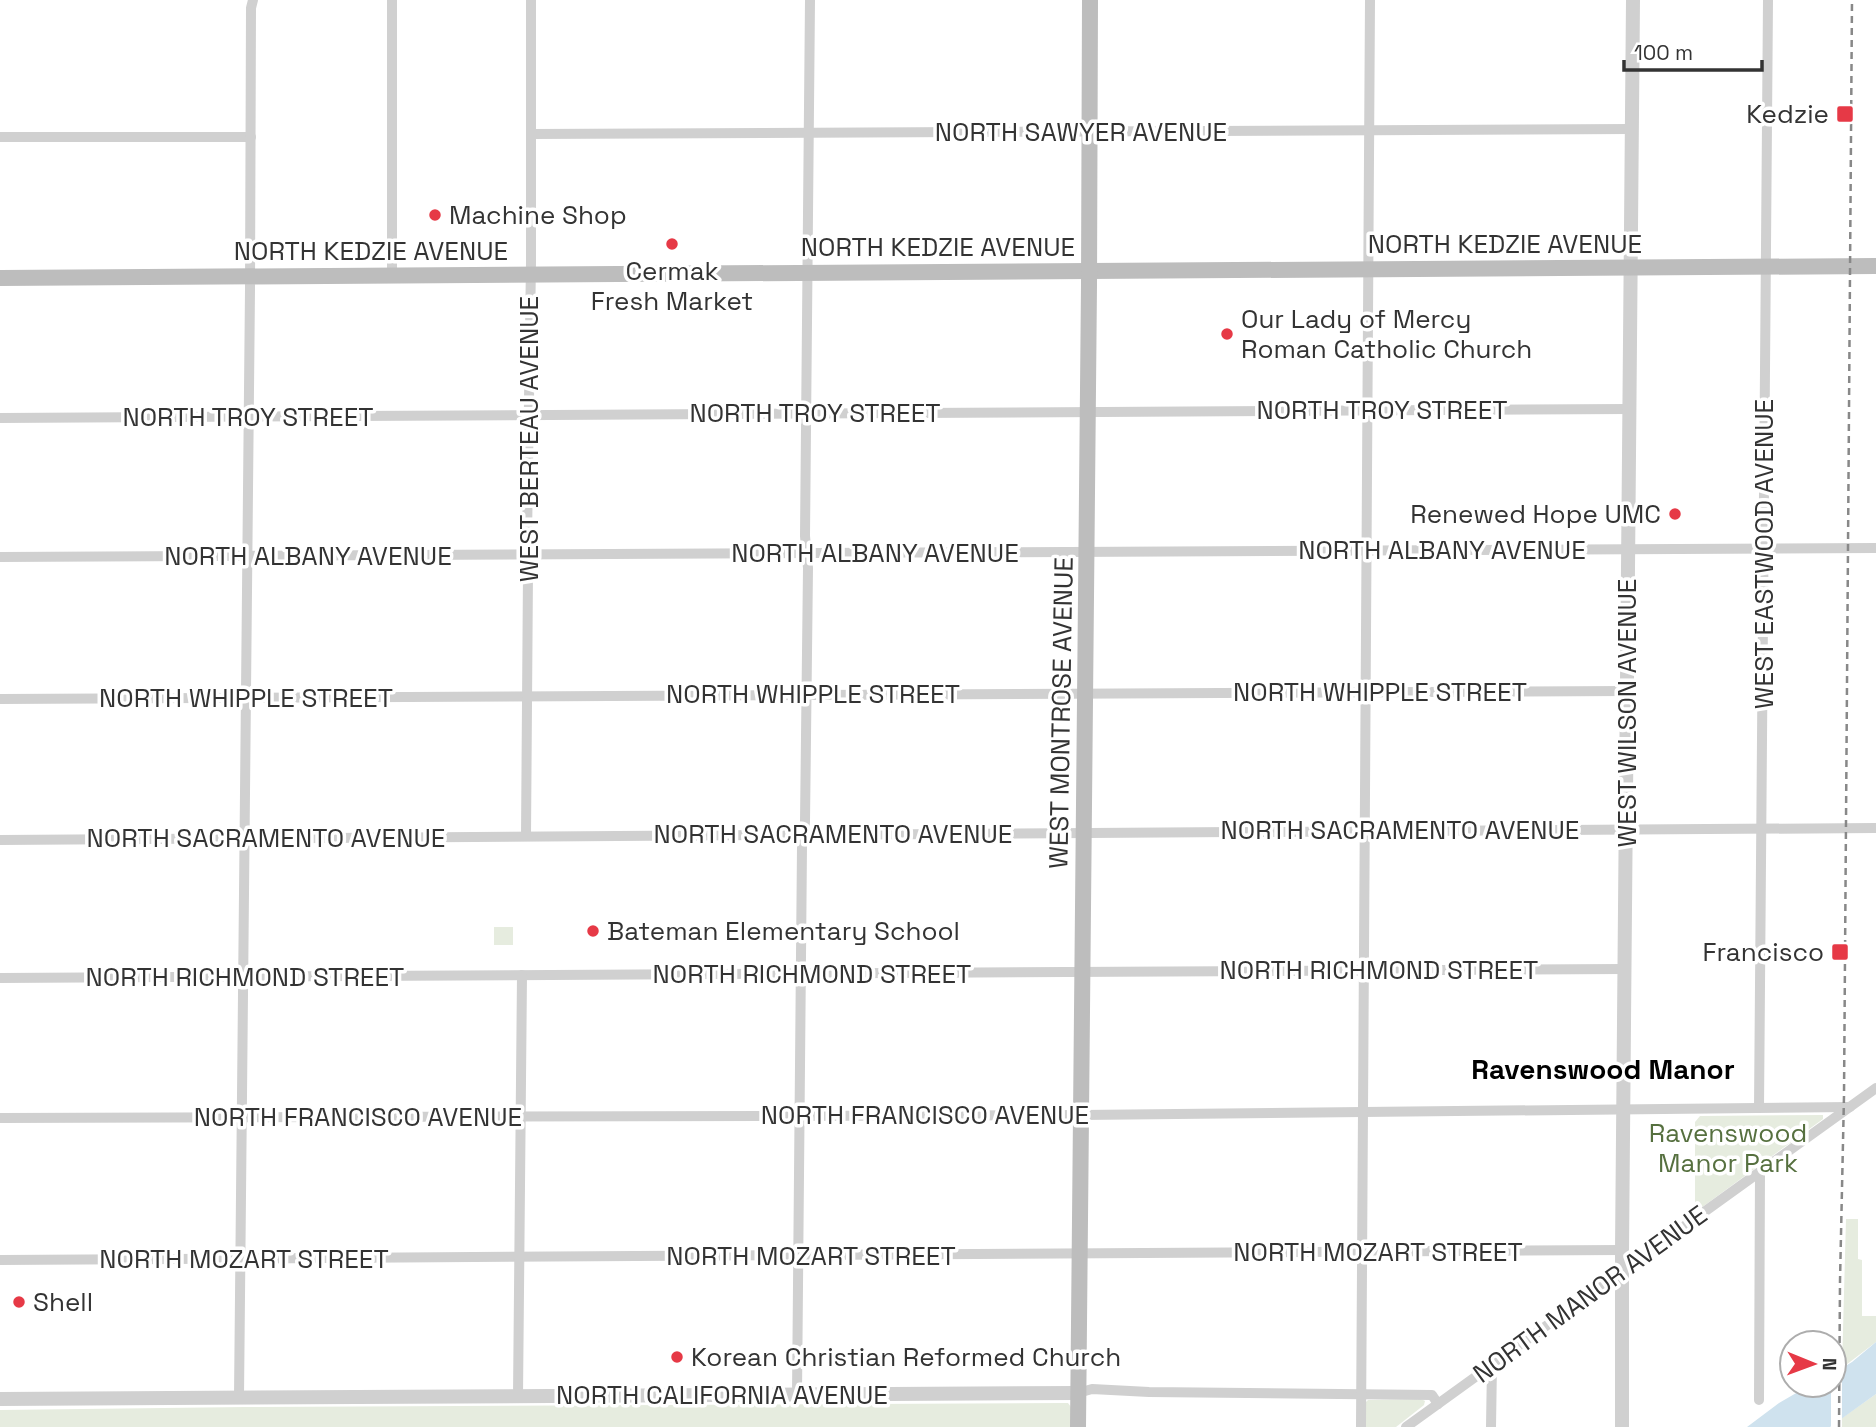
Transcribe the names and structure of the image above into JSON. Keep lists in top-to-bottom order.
{
  "streets": {
    "main road": ["NORTH KEDZIE AVENUE", "WEST MONTROSE AVENUE"],
    "street": [
      "NORTH SAWYER AVENUE",
      "NORTH TROY STREET",
      "WEST BERTEAU AVENUE",
      "NORTH ALBANY AVENUE",
      "WEST EASTWOOD AVENUE",
      "NORTH WHIPPLE STREET",
      "WEST WILSON AVENUE",
      "NORTH SACRAMENTO AVENUE",
      "NORTH RICHMOND STREET",
      "NORTH FRANCISCO AVENUE",
      "NORTH MOZART STREET",
      "NORTH MANOR AVENUE",
      "NORTH CALIFORNIA AVENUE"
    ]
  },
  "crossings": [
    ["NORTH SAWYER AVENUE", "WEST BERTEAU AVENUE"],
    ["NORTH SAWYER AVENUE", "WEST MONTROSE AVENUE"],
    ["NORTH SAWYER AVENUE", "WEST WILSON AVENUE"],
    ["NORTH KEDZIE AVENUE", "WEST BERTEAU AVENUE"],
    ["NORTH KEDZIE AVENUE", "WEST EASTWOOD AVENUE"],
    ["NORTH KEDZIE AVENUE", "WEST MONTROSE AVENUE"],
    ["NORTH KEDZIE AVENUE", "WEST WILSON AVENUE"],
    ["NORTH TROY STREET", "WEST BERTEAU AVENUE"],
    ["NORTH TROY STREET", "WEST MONTROSE AVENUE"],
    ["NORTH TROY STREET", "WEST WILSON AVENUE"],
    ["WEST BERTEAU AVENUE", "NORTH ALBANY AVENUE"],
    ["WEST BERTEAU AVENUE", "NORTH WHIPPLE STREET"],
    ["WEST BERTEAU AVENUE", "NORTH SACRAMENTO AVENUE"],
    ["NORTH ALBANY AVENUE", "WEST EASTWOOD AVENUE"],
    ["NORTH ALBANY AVENUE", "WEST MONTROSE AVENUE"],
    ["NORTH ALBANY AVENUE", "WEST WILSON AVENUE"],
    ["WEST EASTWOOD AVENUE", "NORTH SACRAMENTO AVENUE"],
    ["WEST EASTWOOD AVENUE", "NORTH FRANCISCO AVENUE"],
    ["NORTH WHIPPLE STREET", "WEST MONTROSE AVENUE"],
    ["NORTH WHIPPLE STREET", "WEST WILSON AVENUE"],
    ["WEST MONTROSE AVENUE", "NORTH SACRAMENTO AVENUE"],
    ["WEST MONTROSE AVENUE", "NORTH RICHMOND STREET"],
    ["WEST MONTROSE AVENUE", "NORTH FRANCISCO AVENUE"],
    ["WEST MONTROSE AVENUE", "NORTH MOZART STREET"],
    ["WEST MONTROSE AVENUE", "NORTH CALIFORNIA AVENUE"],
    ["WEST WILSON AVENUE", "NORTH SACRAMENTO AVENUE"],
    ["WEST WILSON AVENUE", "NORTH RICHMOND STREET"],
    ["WEST WILSON AVENUE", "NORTH FRANCISCO AVENUE"],
    ["WEST WILSON AVENUE", "NORTH MOZART STREET"],
    ["WEST WILSON AVENUE", "NORTH MANOR AVENUE"],
    ["NORTH FRANCISCO AVENUE", "NORTH MANOR AVENUE"],
    ["NORTH MANOR AVENUE", "NORTH CALIFORNIA AVENUE"]
  ],
  "districts": ["Ravenswood Manor"],
  "parks": ["Ravenswood Manor Park"],
  "places": {
    "transit": ["Kedzie", "Francisco"],
    "other": [
      "Machine Shop",
      "Cermak Fresh Market",
      "Our Lady of Mercy Roman Catholic Church",
      "Renewed Hope UMC",
      "Bateman Elementary School",
      "Shell",
      "Korean Christian Reformed Church"
    ]
  },
  "scale_bar": "100 m",
  "north": "right"
}
